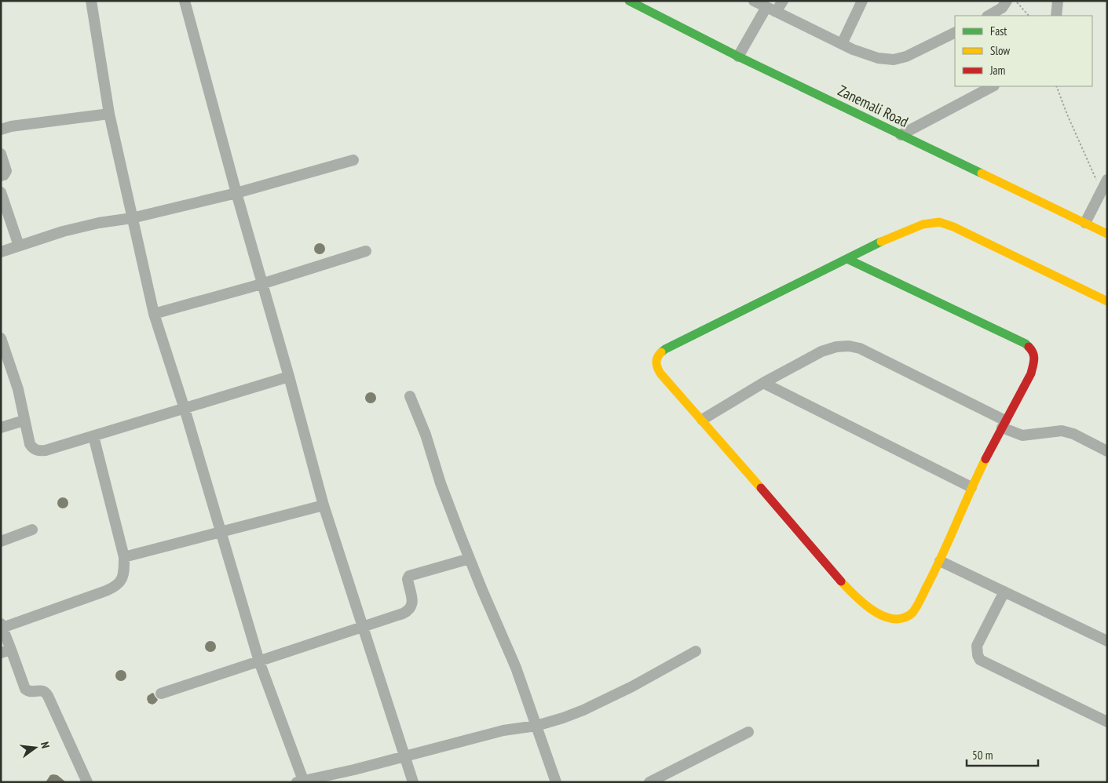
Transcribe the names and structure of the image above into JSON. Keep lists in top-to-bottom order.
{
  "streets": {
    "street": ["Zanemali Road"]
  },
  "legend": ["Fast", "Slow", "Jam"],
  "scale_bar": "50 m",
  "north": "right"
}
